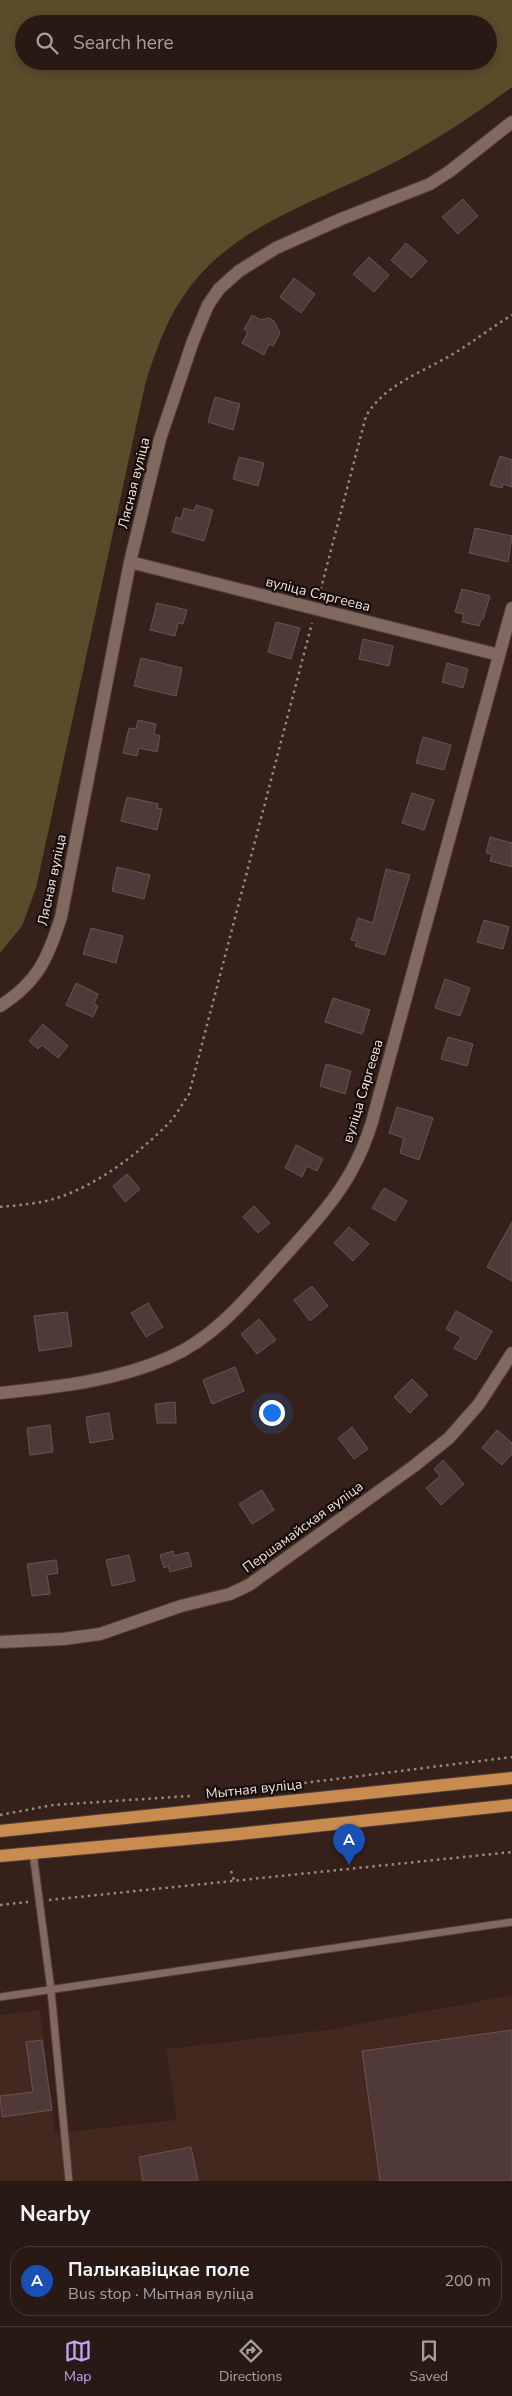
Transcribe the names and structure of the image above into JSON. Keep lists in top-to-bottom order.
{
  "streets": {
    "main road": ["Мытная вуліца"],
    "street": ["Лясная вуліца", "вуліца Сяргеева", "Першамайская вуліца"]
  },
  "crossings": [
    ["Лясная вуліца", "вуліца Сяргеева"]
  ],
  "page": {
    "search": "Search here",
    "pins": "A",
    "heading": "Nearby",
    "list": [
      {
        "mark": "A",
        "name": "Палыкавіцкае поле",
        "note": "Bus stop · Мытная вуліца",
        "value": "200 m"
      }
    ],
    "nav": ["Map", "Directions", "Saved"]
  }
}
